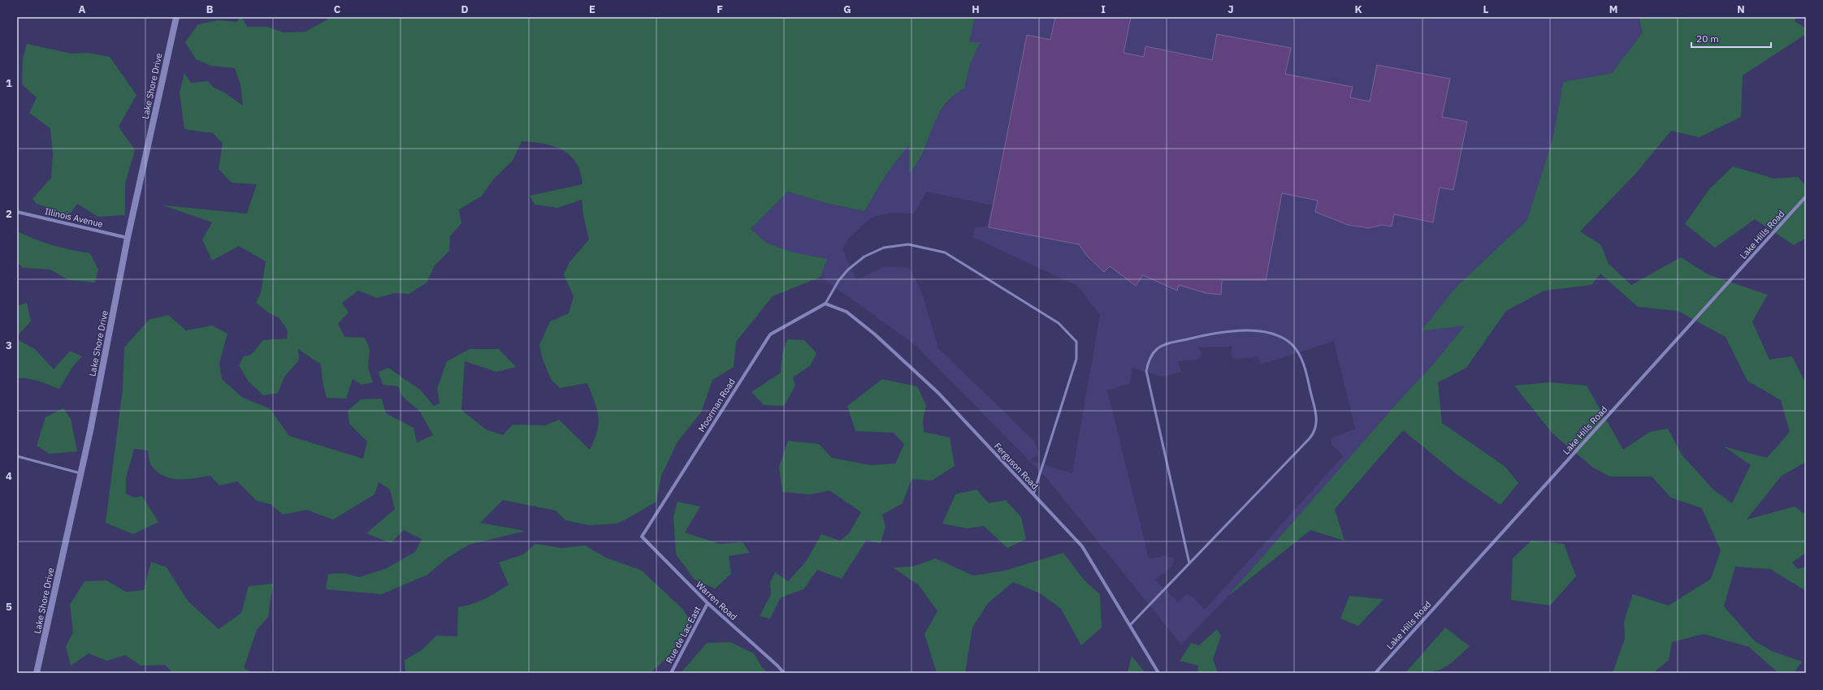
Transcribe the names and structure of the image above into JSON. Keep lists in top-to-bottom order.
{
  "streets": {
    "street": [
      "Lake Shore Drive",
      "Illinois Avenue",
      "Lake Hills Road",
      "Moorman Road",
      "Ferguson Road",
      "Warren Road",
      "Rue de Lac East"
    ]
  },
  "crossings": [
    ["Lake Shore Drive", "Illinois Avenue"],
    ["Moorman Road", "Ferguson Road"],
    ["Moorman Road", "Warren Road"],
    ["Warren Road", "Rue de Lac East"]
  ],
  "scale_bar": "20 m",
  "grid": {
    "columns": [
      "A",
      "B",
      "C",
      "D",
      "E",
      "F",
      "G",
      "H",
      "I",
      "J",
      "K",
      "L",
      "M",
      "N"
    ],
    "rows": [
      "1",
      "2",
      "3",
      "4",
      "5"
    ]
  }
}
